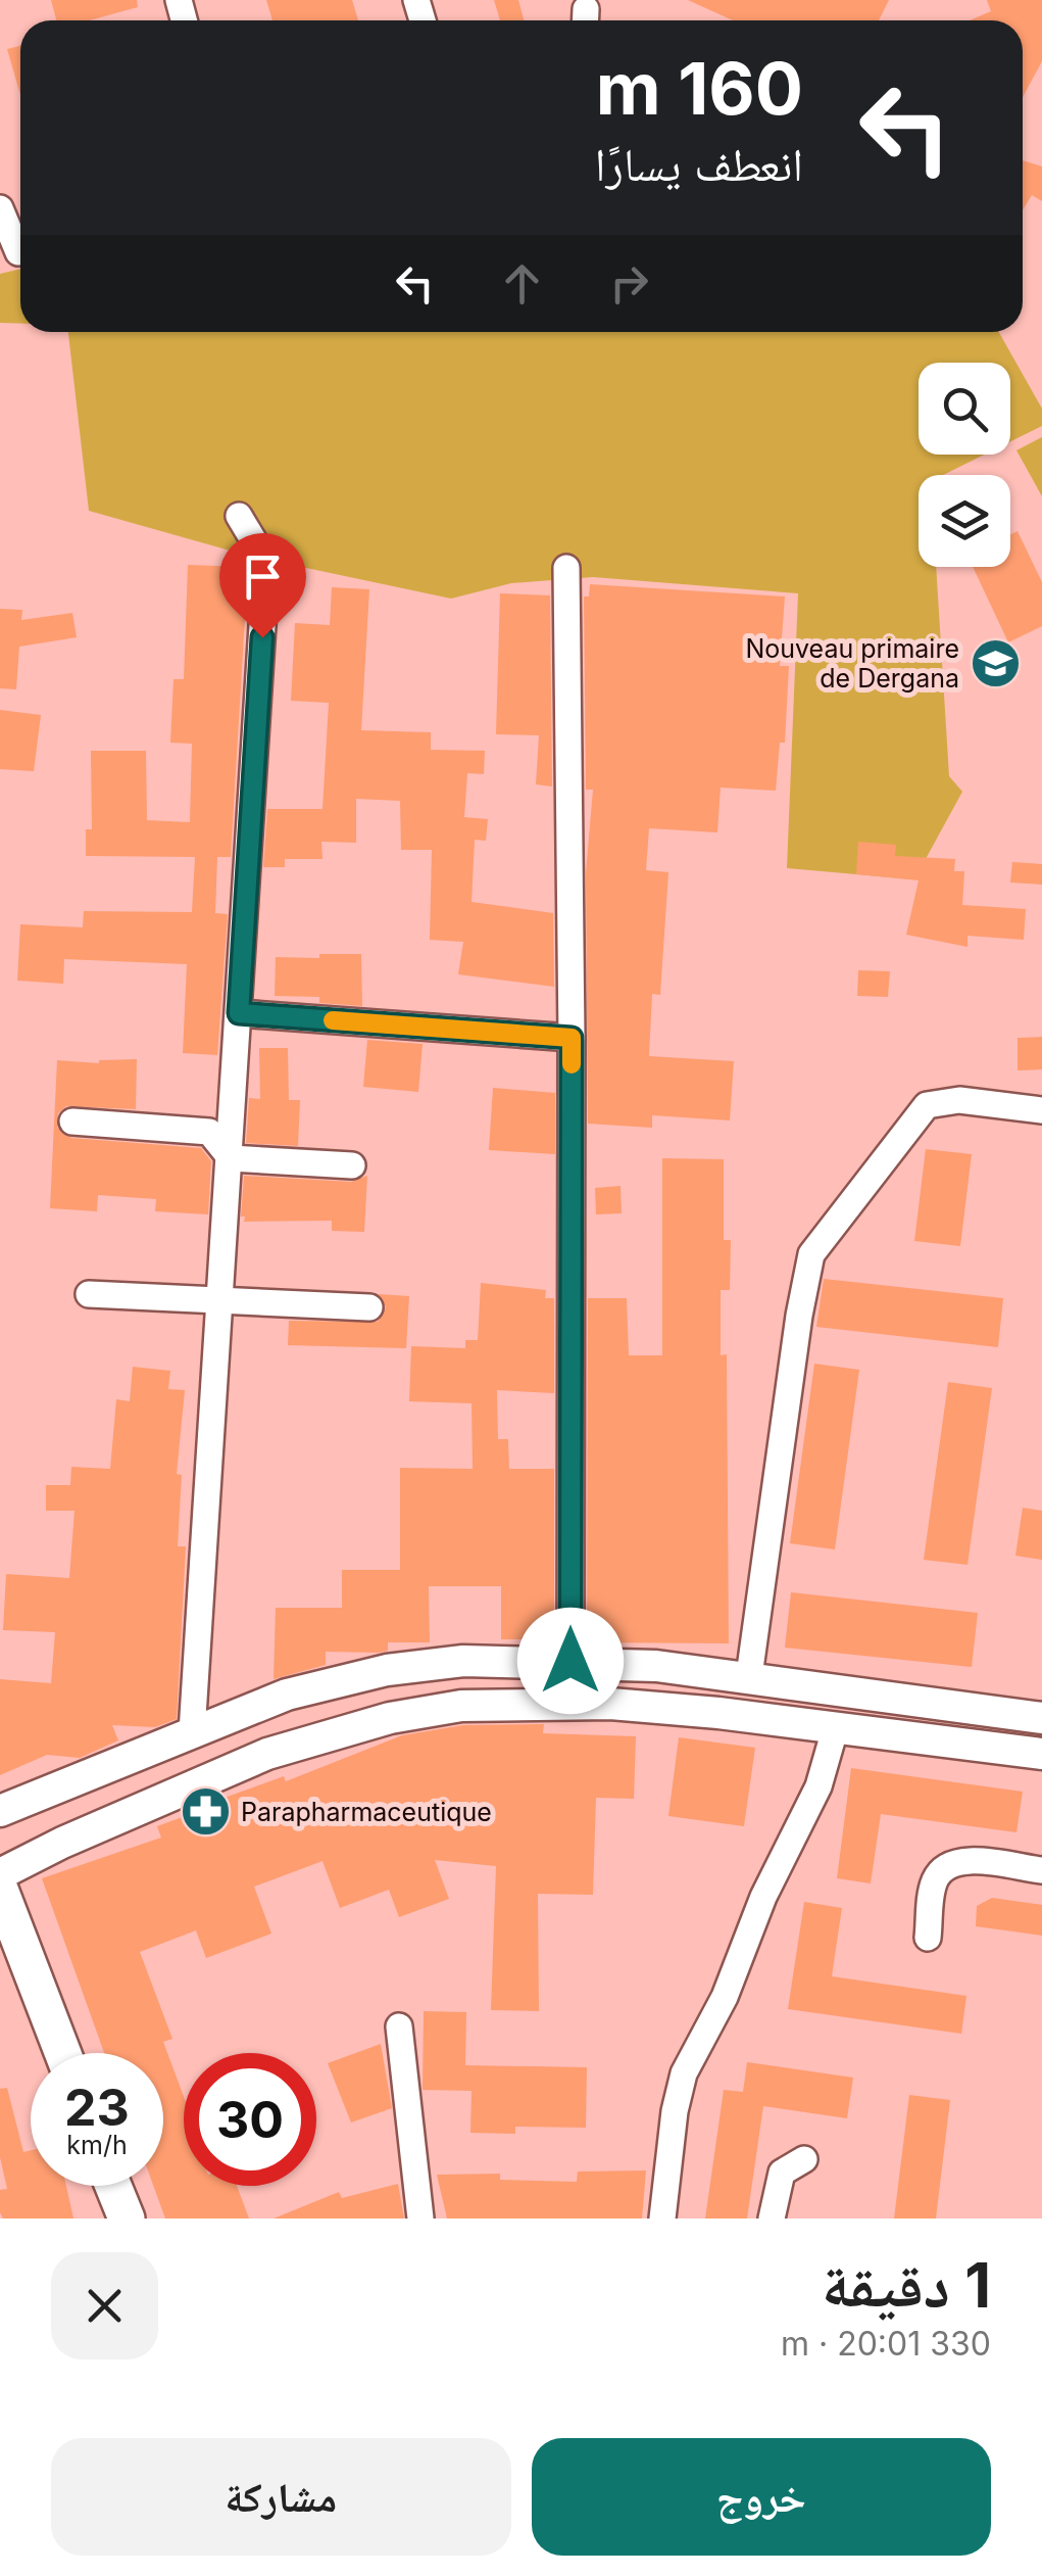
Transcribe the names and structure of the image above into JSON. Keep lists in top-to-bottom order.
{
  "places": {
    "school or university": ["Nouveau primaire de Dergana"],
    "pharmacy": ["Parapharmaceutique"]
  },
  "page": {
    "turn": ["160 m", "انعطف يسارًا"],
    "speed": "23 km/h",
    "limit": "30",
    "heading": ["1 دقيقة", "330 m · 20:01"],
    "buttons": ["خروج", "مشاركة"]
  }
}
